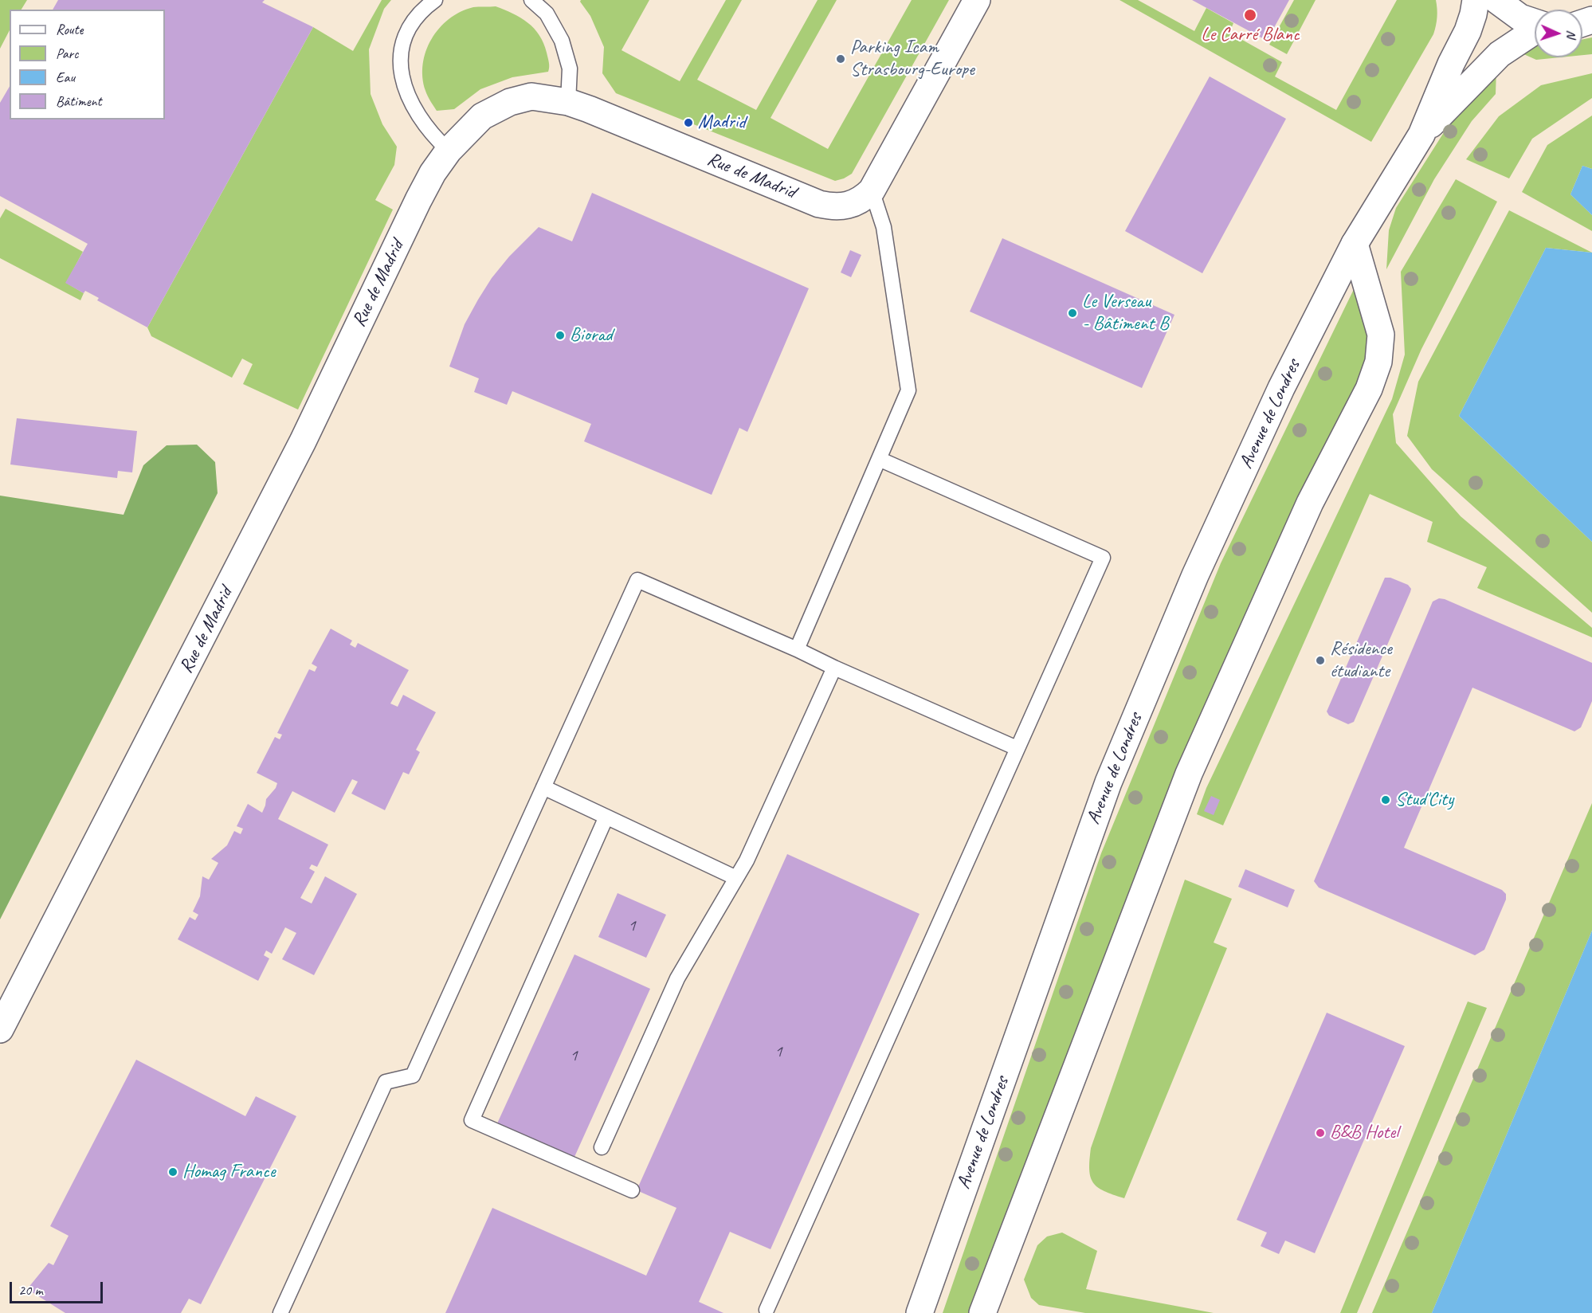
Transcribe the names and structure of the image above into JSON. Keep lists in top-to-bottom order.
{
  "streets": {
    "street": ["Rue de Madrid", "Avenue de Londres"]
  },
  "places": [
    "Le Carré Blanc",
    "Parking Icam Strasbourg-Europe",
    "Madrid",
    "Le Verseau - Bâtiment B",
    "Biorad",
    "Résidence étudiante",
    "Stud'City",
    "B&B Hotel",
    "Homag France"
  ],
  "house_numbers": ["1", "1", "1"],
  "legend": [
    "Route",
    "Parc",
    "Eau",
    "Bâtiment"
  ],
  "scale_bar": "20 m",
  "north": "right"
}
